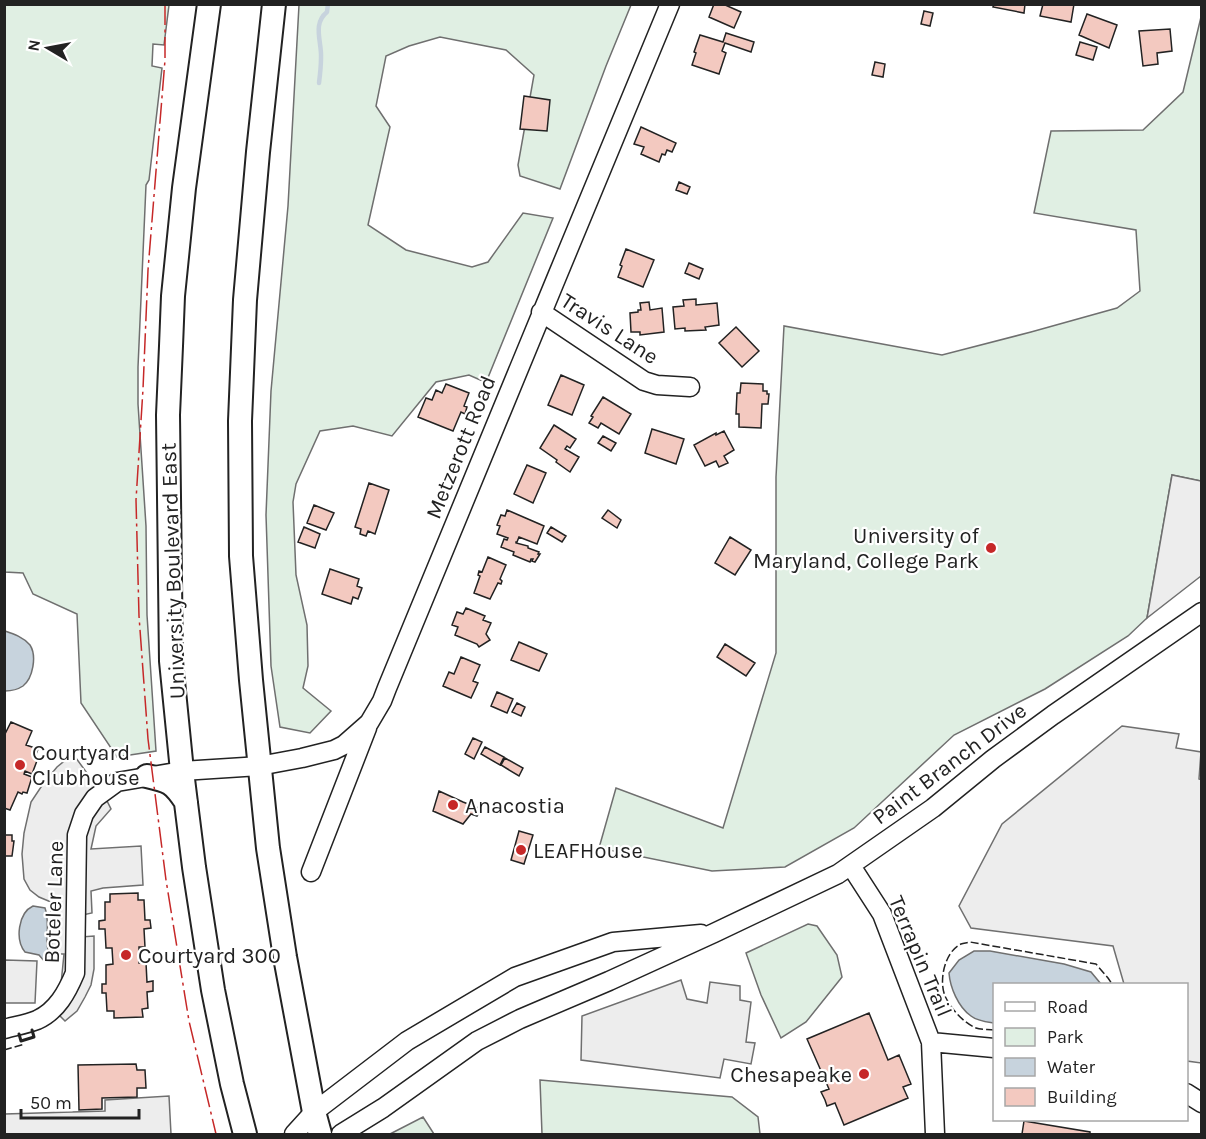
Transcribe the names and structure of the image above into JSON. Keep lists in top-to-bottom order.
{
  "streets": {
    "main road": ["University Boulevard East"],
    "street": [
      "Travis Lane",
      "Metzerott Road",
      "Paint Branch Drive",
      "Boteler Lane",
      "Terrapin Trail"
    ]
  },
  "crossings": [
    ["Travis Lane", "Metzerott Road"],
    ["Metzerott Road", "University Boulevard East"],
    ["Metzerott Road", "Boteler Lane"],
    ["University Boulevard East", "Boteler Lane"],
    ["Paint Branch Drive", "Terrapin Trail"]
  ],
  "places": [
    "University of Maryland, College Park",
    "Courtyard Clubhouse",
    "Anacostia",
    "LEAFHouse",
    "Courtyard 300",
    "Chesapeake"
  ],
  "legend": [
    "Road",
    "Park",
    "Water",
    "Building"
  ],
  "scale_bar": "50 m",
  "north": "left"
}
